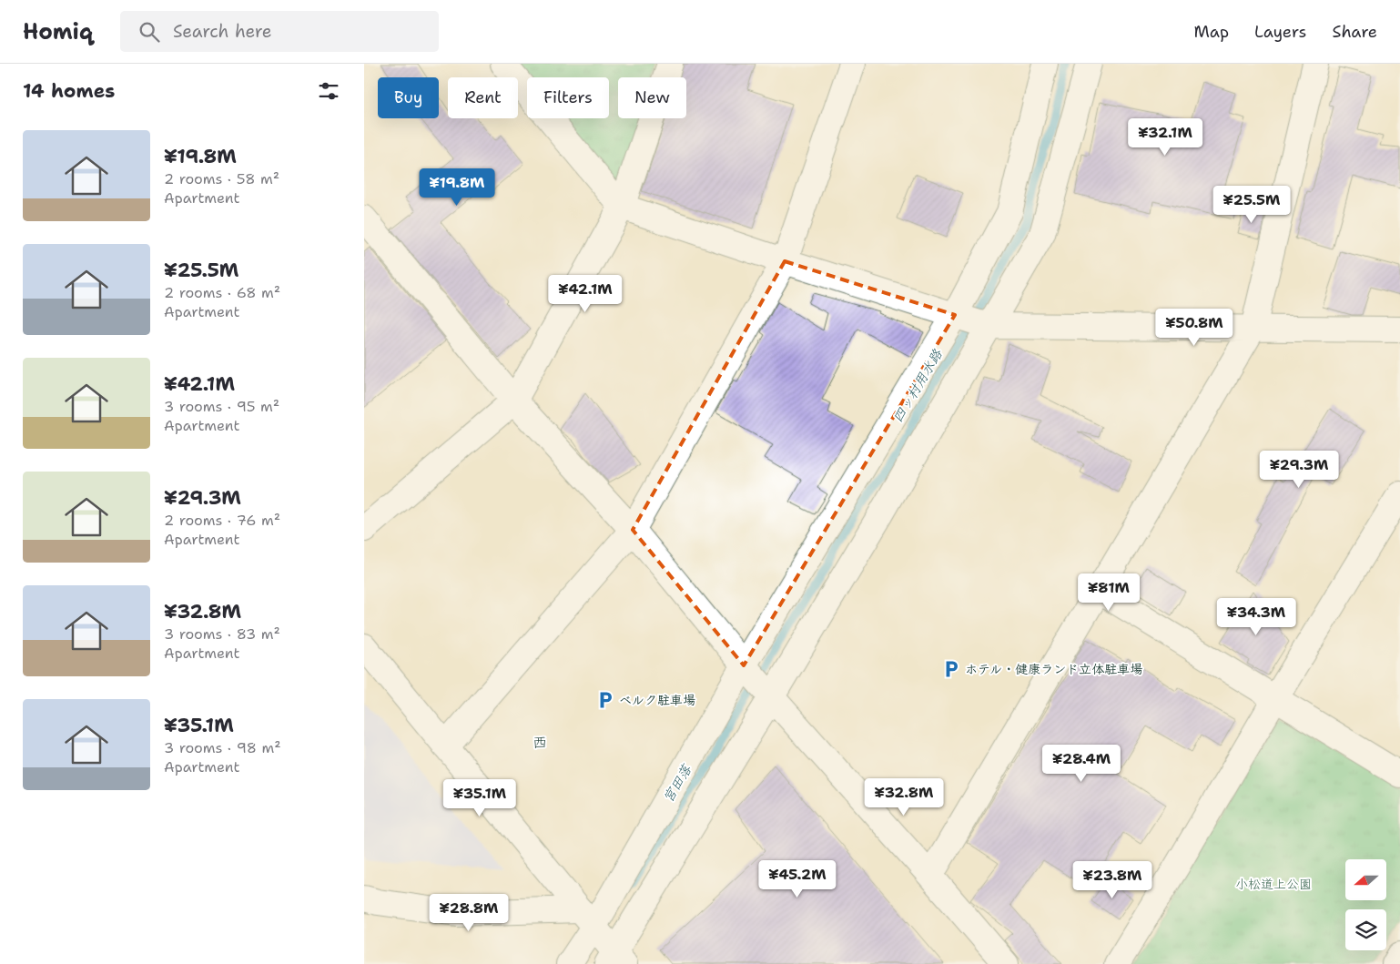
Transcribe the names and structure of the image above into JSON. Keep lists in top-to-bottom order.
{
  "districts": ["西"],
  "water": ["四ッ村用水路", "宮田落"],
  "parks": ["小松道上公園"],
  "places": {
    "parking": ["ホテル・健康ランド立体駐車場", "ベルク駐車場"]
  },
  "north": "left",
  "page": {
    "header": "Homiq",
    "search": "Search here",
    "nav": ["Map", "Layers", "Share"],
    "heading": "14 homes",
    "chip": [
      "Buy",
      "Rent",
      "Filters",
      "New"
    ],
    "list": [
      {
        "name": "¥19.8M",
        "note": "2 rooms · 58 m² · Apartment"
      },
      {
        "name": "¥25.5M",
        "note": "2 rooms · 68 m² · Apartment"
      },
      {
        "name": "¥42.1M",
        "note": "3 rooms · 95 m² · Apartment"
      },
      {
        "name": "¥29.3M",
        "note": "2 rooms · 76 m² · Apartment"
      },
      {
        "name": "¥32.8M",
        "note": "3 rooms · 83 m² · Apartment"
      },
      {
        "name": "¥35.1M",
        "note": "3 rooms · 98 m² · Apartment"
      }
    ],
    "price": [
      "¥32.1M",
      "¥19.8M",
      "¥25.5M",
      "¥42.1M",
      "¥50.8M",
      "¥29.3M",
      "¥81M",
      "¥34.3M",
      "¥28.4M",
      "¥32.8M",
      "¥35.1M",
      "¥45.2M",
      "¥23.8M",
      "¥28.8M"
    ]
  }
}
